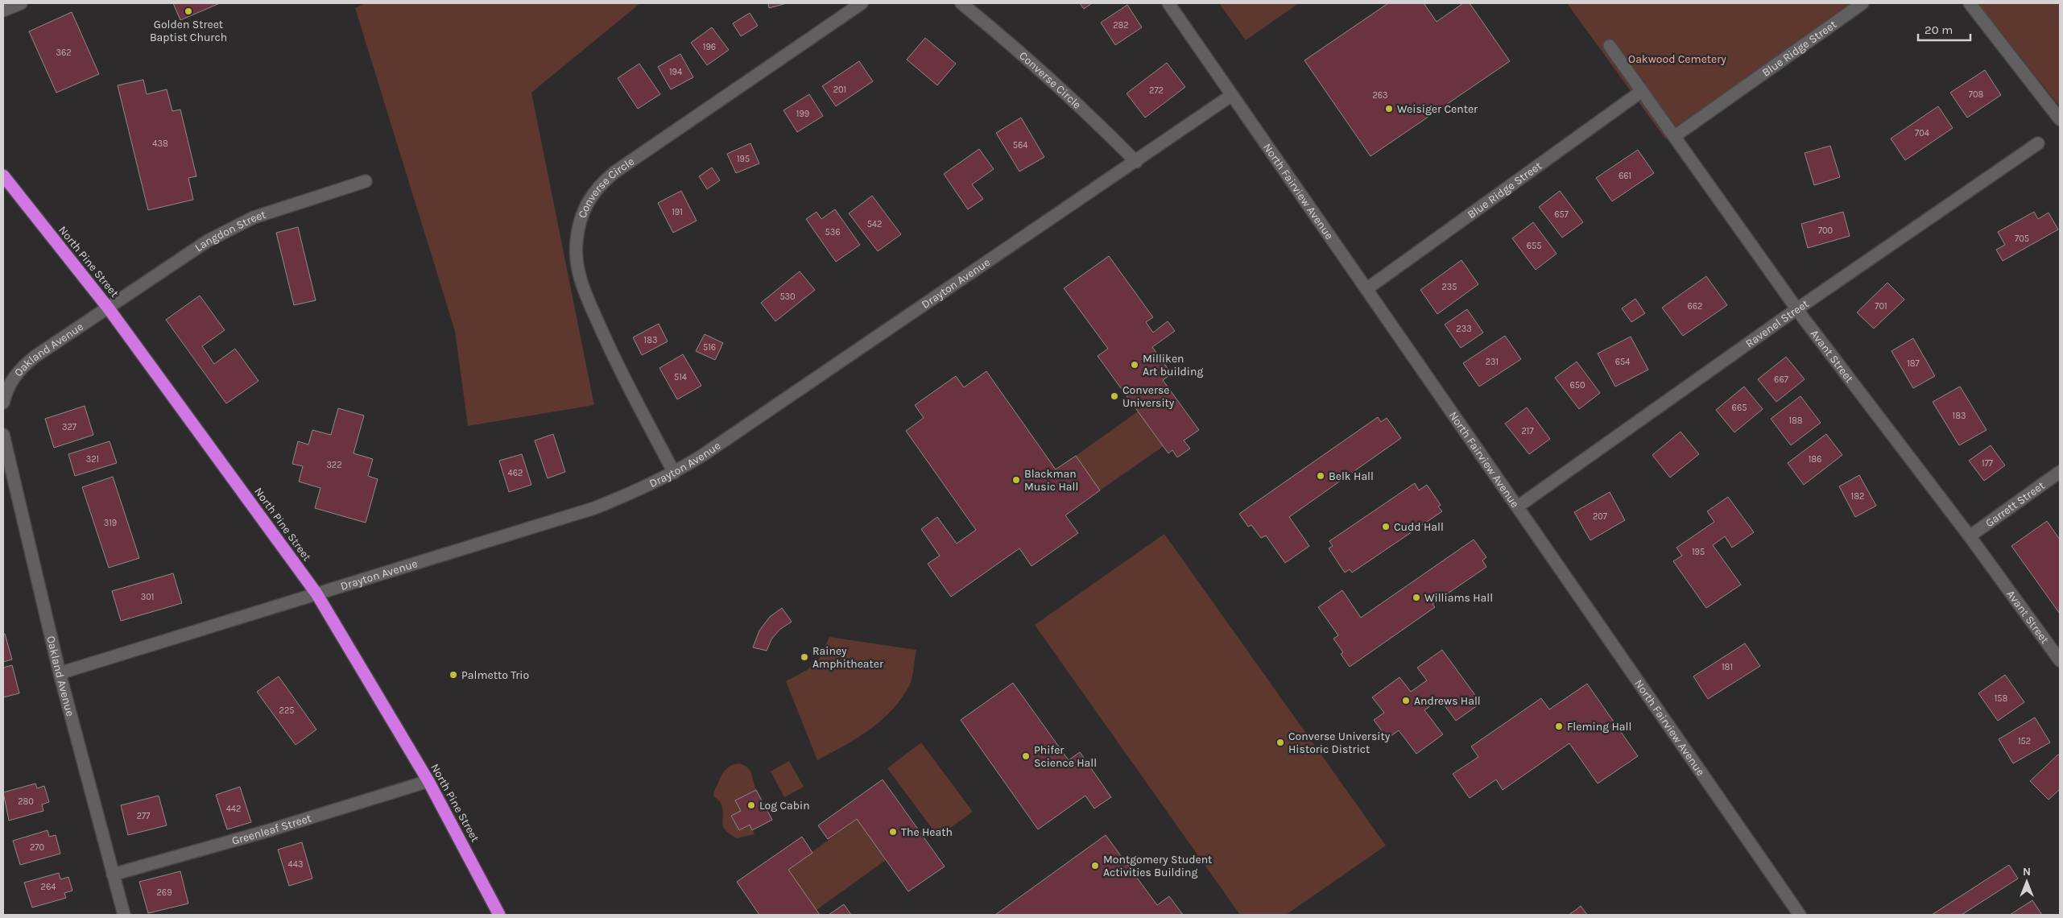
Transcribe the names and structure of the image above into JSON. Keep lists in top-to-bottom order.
{
  "streets": {
    "highway": ["North Pine Street"],
    "street": [
      "Blue Ridge Street",
      "Converse Circle",
      "North Fairview Avenue",
      "Langdon Street",
      "Drayton Avenue",
      "Ravenel Street",
      "Oakland Avenue",
      "Avant Street",
      "Garrett Street",
      "Greenleaf Street"
    ]
  },
  "crossings": [
    ["Blue Ridge Street", "North Fairview Avenue"],
    ["Blue Ridge Street", "Avant Street"],
    ["Converse Circle", "Drayton Avenue"],
    ["North Fairview Avenue", "Drayton Avenue"],
    ["North Fairview Avenue", "Ravenel Street"],
    ["Langdon Street", "North Pine Street"],
    ["Langdon Street", "Oakland Avenue"],
    ["North Pine Street", "Drayton Avenue"],
    ["North Pine Street", "Oakland Avenue"],
    ["North Pine Street", "Greenleaf Street"],
    ["Drayton Avenue", "Oakland Avenue"],
    ["Ravenel Street", "Avant Street"],
    ["Oakland Avenue", "Greenleaf Street"],
    ["Avant Street", "Garrett Street"]
  ],
  "parks": ["Oakwood Cemetery"],
  "places": [
    "Golden Street Baptist Church",
    "Weisiger Center",
    "Milliken Art building",
    "Converse University",
    "Belk Hall",
    "Blackman Music Hall",
    "Cudd Hall",
    "Williams Hall",
    "Rainey Amphitheater",
    "Palmetto Trio",
    "Andrews Hall",
    "Fleming Hall",
    "Converse University Historic District",
    "Phifer Science Hall",
    "Log Cabin",
    "The Heath",
    "Montgomery Student Activities Building"
  ],
  "house_numbers": [
    "282",
    "196",
    "362",
    "194",
    "201",
    "272",
    "708",
    "263",
    "199",
    "704",
    "438",
    "564",
    "195",
    "661",
    "191",
    "657",
    "542",
    "700",
    "536",
    "705",
    "655",
    "235",
    "530",
    "662",
    "701",
    "233",
    "183",
    "516",
    "231",
    "654",
    "187",
    "514",
    "667",
    "650",
    "665",
    "183",
    "188",
    "327",
    "217",
    "321",
    "186",
    "177",
    "322",
    "462",
    "182",
    "207",
    "319",
    "195",
    "301",
    "181",
    "158",
    "225",
    "152",
    "280",
    "442",
    "277",
    "270",
    "443",
    "264",
    "269"
  ],
  "scale_bar": "20 m",
  "north": "top"
}
